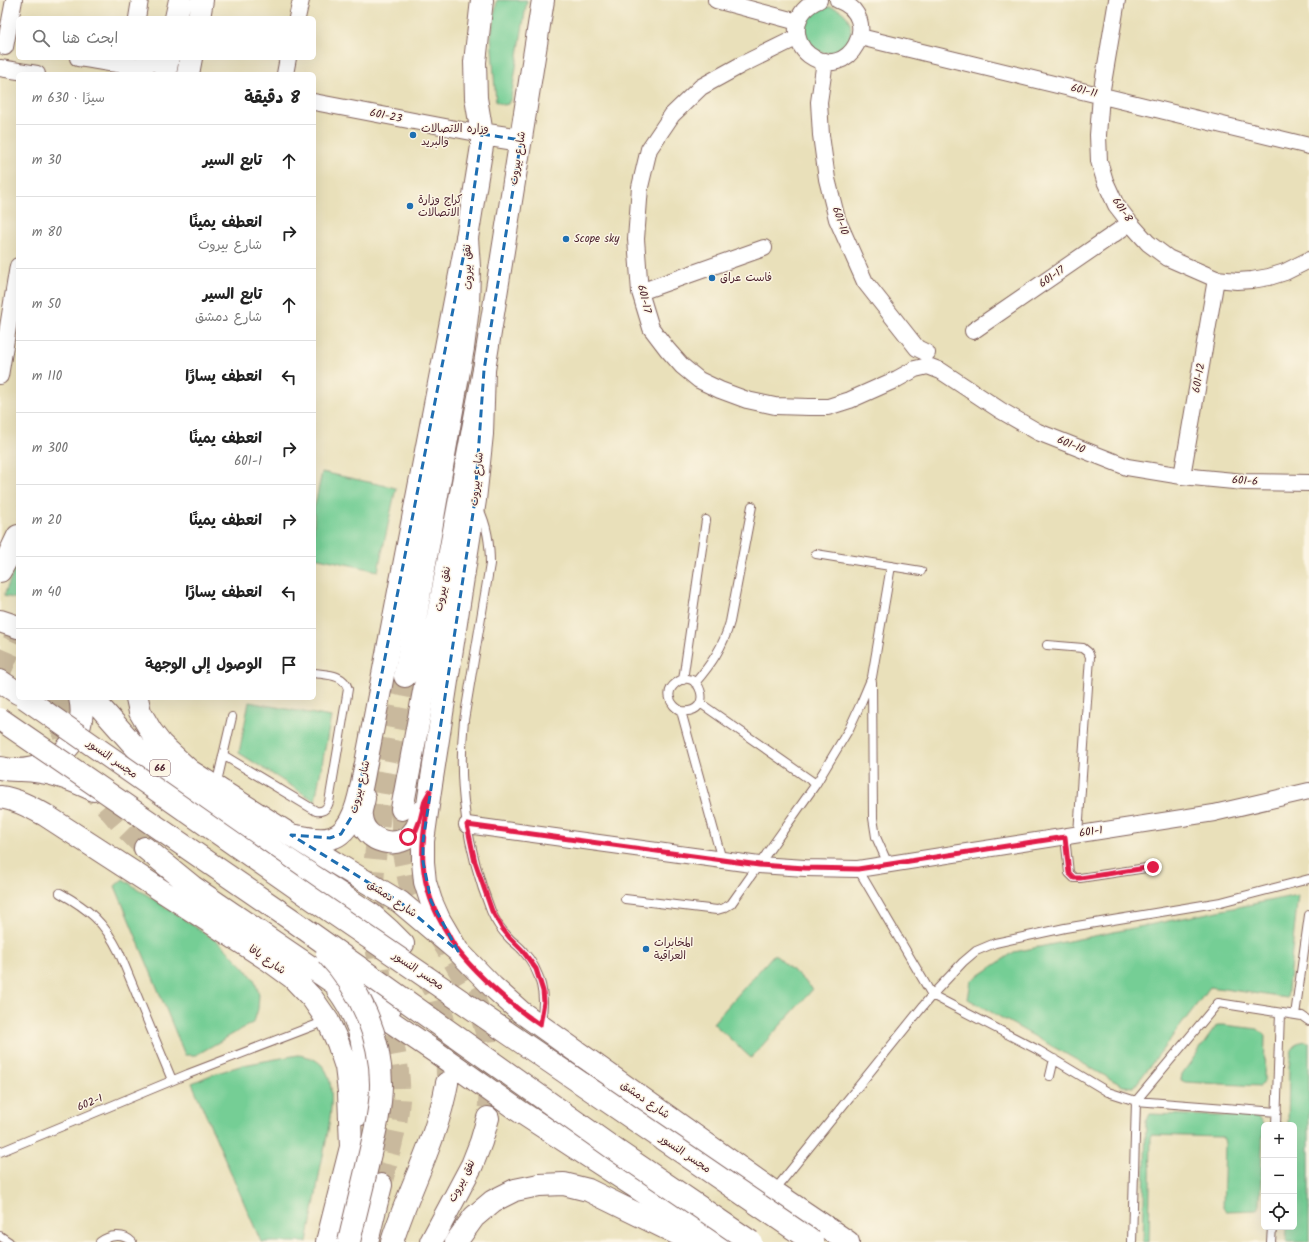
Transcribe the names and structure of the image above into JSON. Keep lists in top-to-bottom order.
{
  "streets": {
    "main road": [
      "شارع بيروت",
      "نفق بيروت",
      "مجسر النسور",
      "66",
      "شارع دمشق",
      "شارع يافا"
    ],
    "street": [
      "601-11",
      "601-23",
      "601-8",
      "601-10",
      "601-17",
      "601-12",
      "601-6",
      "601-1"
    ],
    "lane": ["602-1"]
  },
  "crossings": [
    ["601-11", "601-8"],
    ["601-23", "شارع بيروت"],
    ["شارع بيروت", "نفق بيروت"],
    ["شارع بيروت", "شارع دمشق"],
    ["601-8", "601-17"],
    ["601-8", "601-12"],
    ["601-10", "601-17"],
    ["601-10", "601-12"],
    ["601-10", "601-6"],
    ["601-12", "601-6"],
    ["66", "شارع دمشق"],
    ["شارع يافا", "602-1"]
  ],
  "places": [
    "وزاره الاتصالات والبريد",
    "كراج وزارة الاتصالات",
    "Scope sky",
    "فاست عراق",
    "المخابرات العراقية"
  ],
  "page": {
    "search": "ابحث هنا",
    "heading": ["8 دقيقة", "سيرًا · 630 m"],
    "list": [
      ["تابع السير", "30 m"],
      ["انعطف يمينًا", "شارع بيروت", "80 m"],
      ["تابع السير", "شارع دمشق", "50 m"],
      ["انعطف يسارًا", "110 m"],
      ["انعطف يمينًا", "601-1", "300 m"],
      ["انعطف يمينًا", "20 m"],
      ["انعطف يسارًا", "40 m"],
      "الوصول إلى الوجهة"
    ],
    "map_buttons": ["+", "−"]
  }
}
